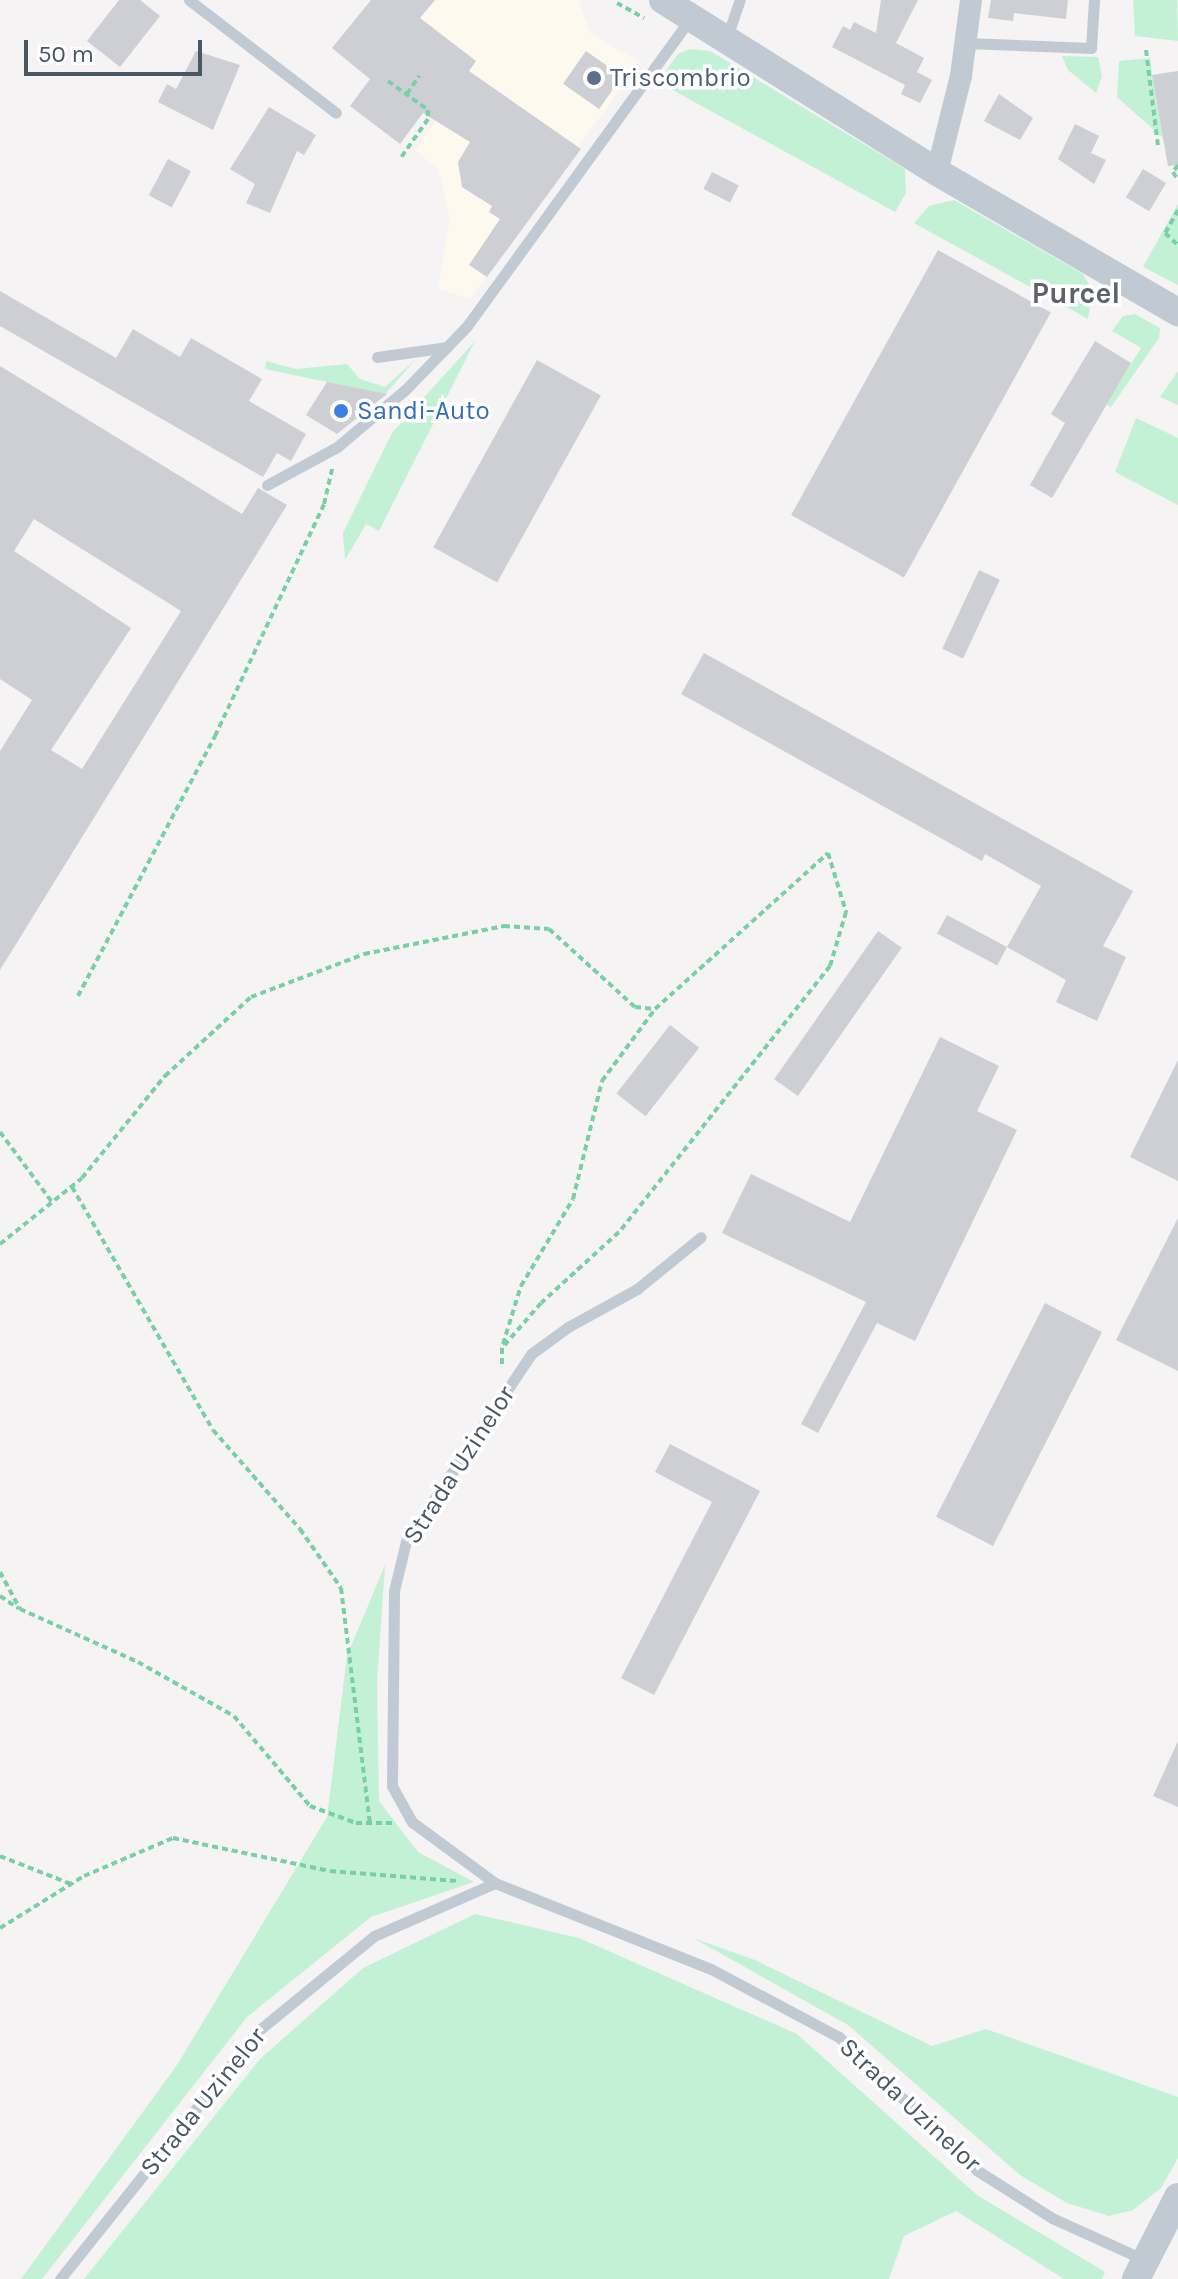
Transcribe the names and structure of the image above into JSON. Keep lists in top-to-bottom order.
{
  "streets": {
    "street": ["Strada Uzinelor"]
  },
  "districts": ["Purcel"],
  "places": ["Triscombrio", "Sandi-Auto"],
  "scale_bar": "50 m"
}
